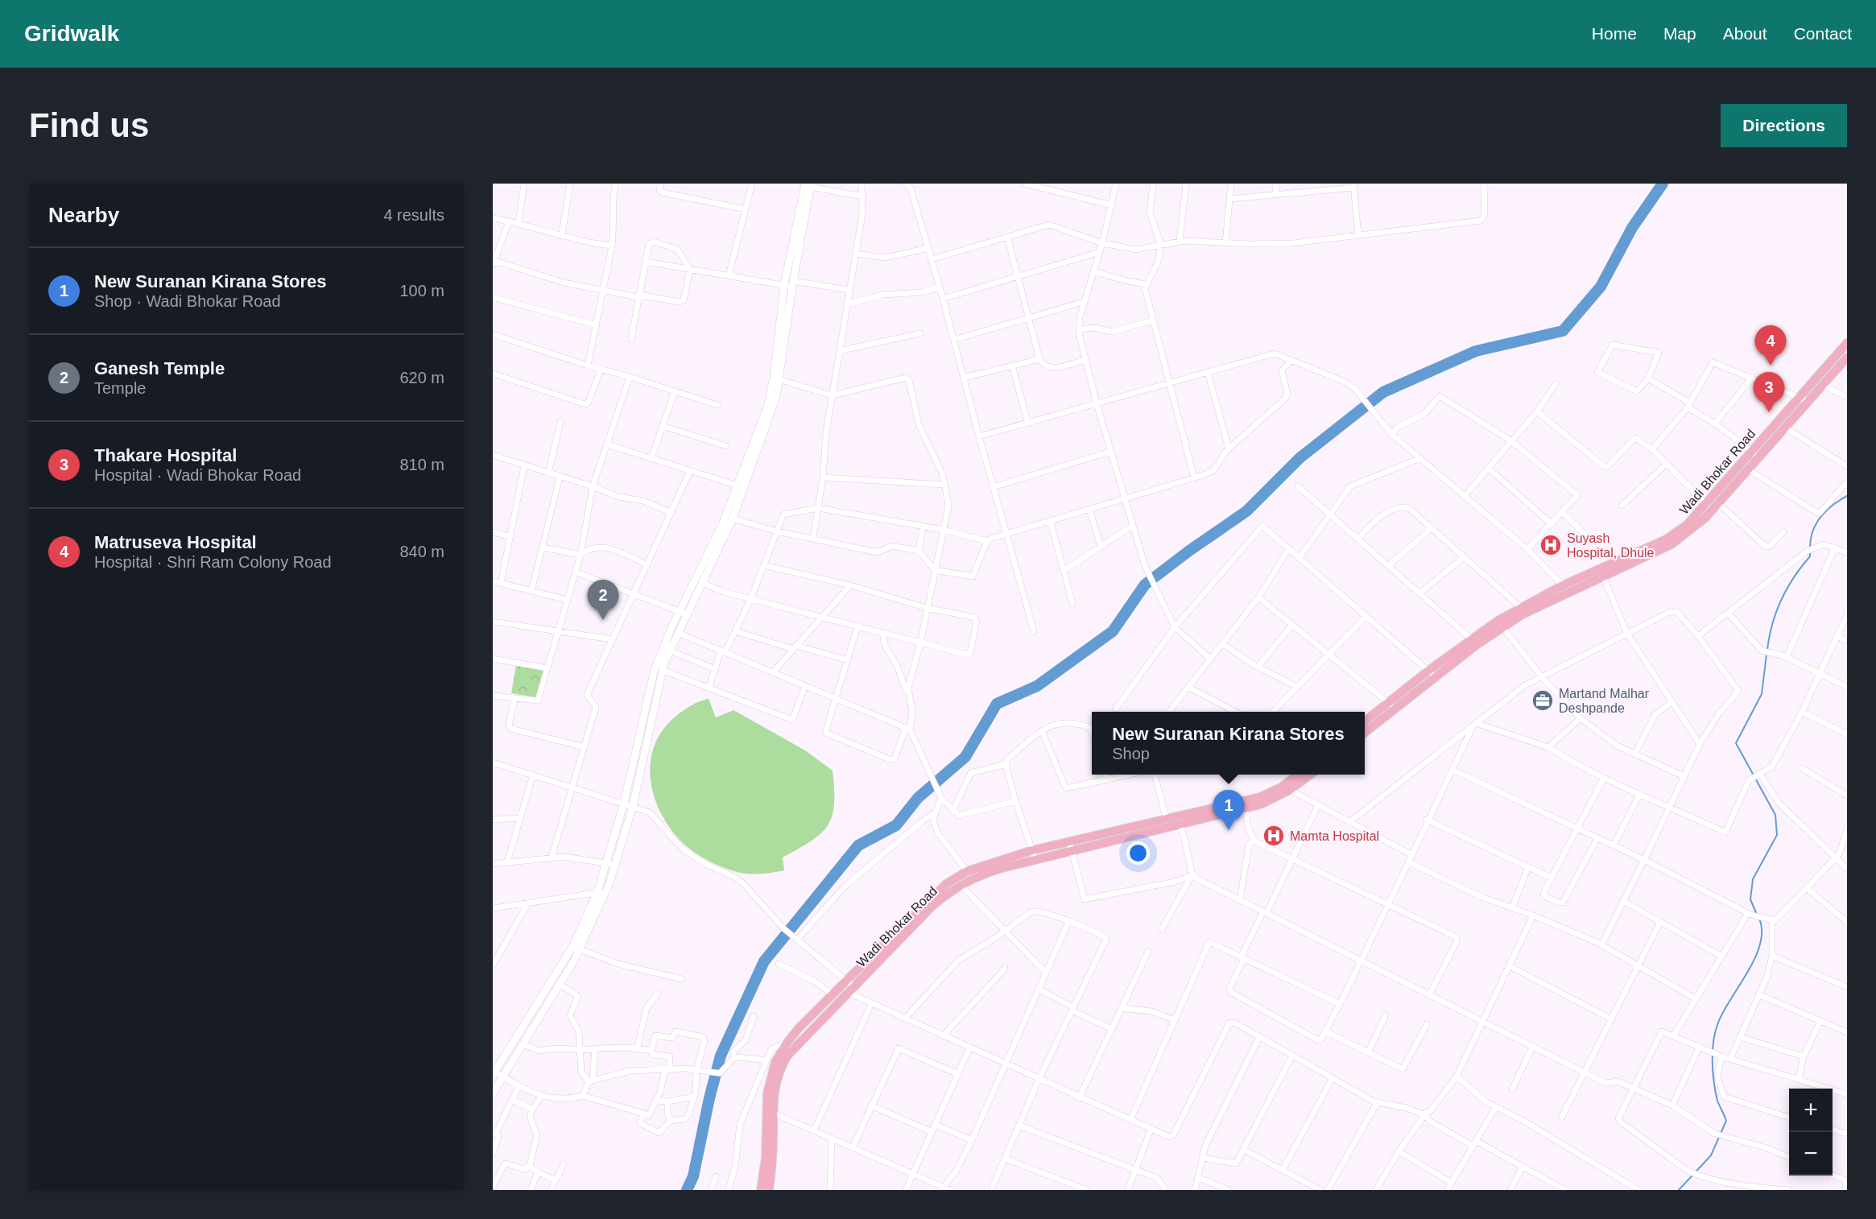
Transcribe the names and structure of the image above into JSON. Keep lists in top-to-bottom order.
{
  "streets": {
    "main road": ["Wadi Bhokar Road"]
  },
  "places": {
    "hospital": ["Suyash Hospital, Dhule", "Mamta Hospital"],
    "office": ["Martand Malhar Deshpande"]
  },
  "page": {
    "header": "Gridwalk",
    "nav": [
      "Home",
      "Map",
      "About",
      "Contact"
    ],
    "buttons": "Directions",
    "title": "Find us",
    "heading": ["Nearby", "4 results"],
    "list": [
      {
        "mark": "1",
        "name": "New Suranan Kirana Stores",
        "note": "Shop · Wadi Bhokar Road",
        "value": "100 m"
      },
      {
        "mark": "2",
        "name": "Ganesh Temple",
        "note": "Temple",
        "value": "620 m"
      },
      {
        "mark": "3",
        "name": "Thakare Hospital",
        "note": "Hospital · Wadi Bhokar Road",
        "value": "810 m"
      },
      {
        "mark": "4",
        "name": "Matruseva Hospital",
        "note": "Hospital · Shri Ram Colony Road",
        "value": "840 m"
      }
    ],
    "pins": [
      "4",
      "3",
      "2",
      "1"
    ],
    "popup": ["New Suranan Kirana Stores", "Shop"],
    "map_buttons": ["+", "−"]
  }
}
